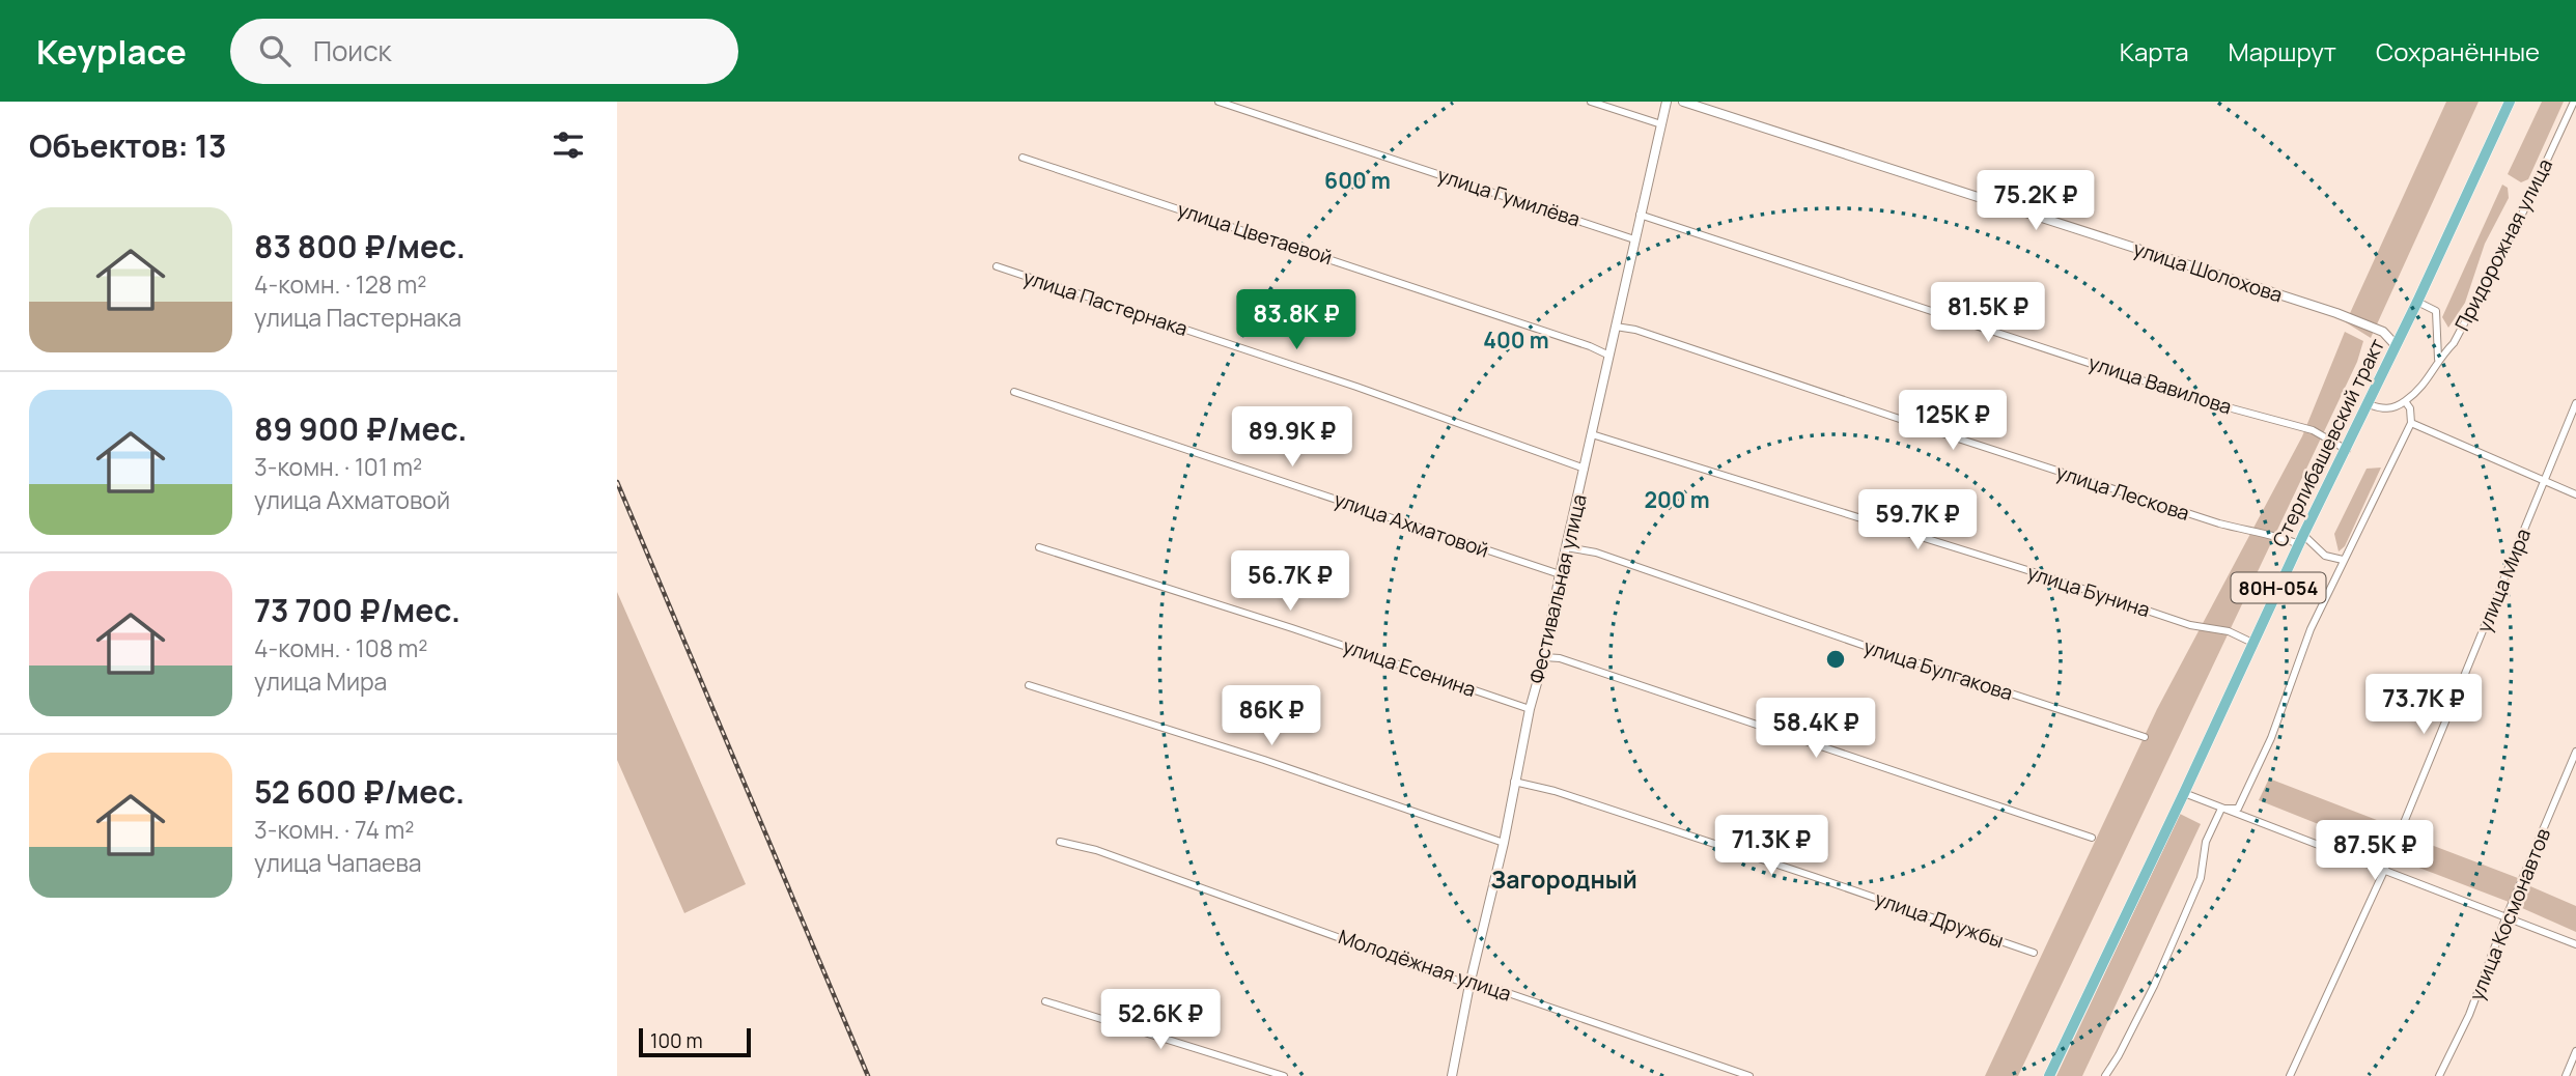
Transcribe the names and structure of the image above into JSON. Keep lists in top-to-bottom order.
{
  "streets": {
    "main road": ["Стерлибашевский тракт", "80Н-054"],
    "street": [
      "улица Гумилёва",
      "улица Цветаевой",
      "Придорожная улица",
      "улица Шолохова",
      "улица Пастернака",
      "улица Вавилова",
      "улица Лескова",
      "улица Ахматовой",
      "улица Мира",
      "Фестивальная улица",
      "улица Бунина",
      "улица Есенина",
      "улица Булгакова",
      "улица Космонавтов",
      "улица Дружбы",
      "Молодёжная улица"
    ]
  },
  "crossings": [
    ["улица Гумилёва", "Фестивальная улица"],
    ["улица Цветаевой", "Фестивальная улица"],
    ["улица Шолохова", "Стерлибашевский тракт"],
    ["улица Пастернака", "Фестивальная улица"],
    ["улица Вавилова", "Стерлибашевский тракт"],
    ["улица Вавилова", "Фестивальная улица"],
    ["Стерлибашевский тракт", "улица Лескова"],
    ["Стерлибашевский тракт", "улица Бунина"],
    ["улица Лескова", "Фестивальная улица"],
    ["улица Ахматовой", "Фестивальная улица"],
    ["Фестивальная улица", "улица Бунина"],
    ["Фестивальная улица", "улица Есенина"],
    ["Фестивальная улица", "улица Булгакова"],
    ["Фестивальная улица", "улица Дружбы"],
    ["Фестивальная улица", "Молодёжная улица"]
  ],
  "districts": ["Загородный"],
  "scale_bar": "100 m",
  "page": {
    "header": "Keyplace",
    "search": "Поиск",
    "nav": ["Карта", "Маршрут", "Сохранённые"],
    "heading": "Объектов: 13",
    "price": [
      "75.2K ₽",
      "81.5K ₽",
      "83.8K ₽",
      "125K ₽",
      "89.9K ₽",
      "59.7K ₽",
      "56.7K ₽",
      "73.7K ₽",
      "86K ₽",
      "58.4K ₽",
      "71.3K ₽",
      "87.5K ₽",
      "52.6K ₽"
    ],
    "list": [
      {
        "name": "83 800 ₽/мес.",
        "note": "4-комн. · 128 m² · улица Пастернака"
      },
      {
        "name": "89 900 ₽/мес.",
        "note": "3-комн. · 101 m² · улица Ахматовой"
      },
      {
        "name": "73 700 ₽/мес.",
        "note": "4-комн. · 108 m² · улица Мира"
      },
      {
        "name": "52 600 ₽/мес.",
        "note": "3-комн. · 74 m² · улица Чапаева"
      }
    ],
    "scale": "100 m"
  },
  "rings": ["600 m", "400 m", "200 m"]
}
